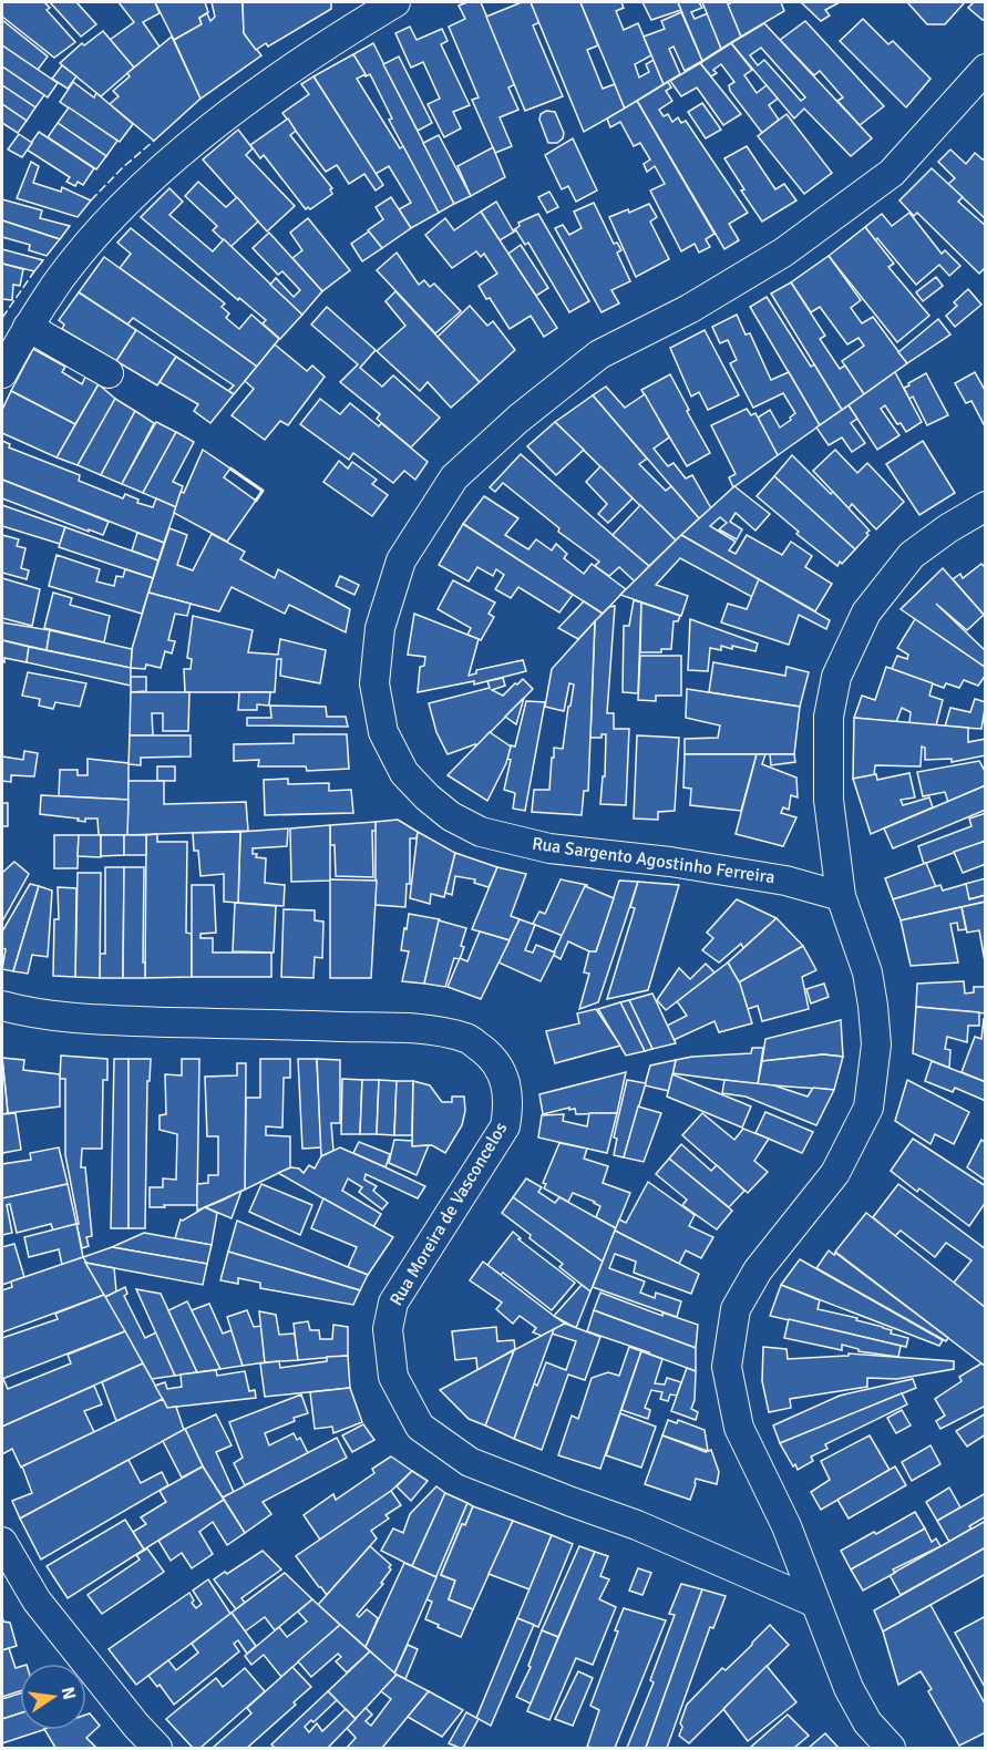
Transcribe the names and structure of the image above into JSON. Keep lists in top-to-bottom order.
{
  "streets": {
    "street": ["Rua Sargento Agostinho Ferreira", "Rua Moreira de Vasconcelos"]
  },
  "north": "right"
}
